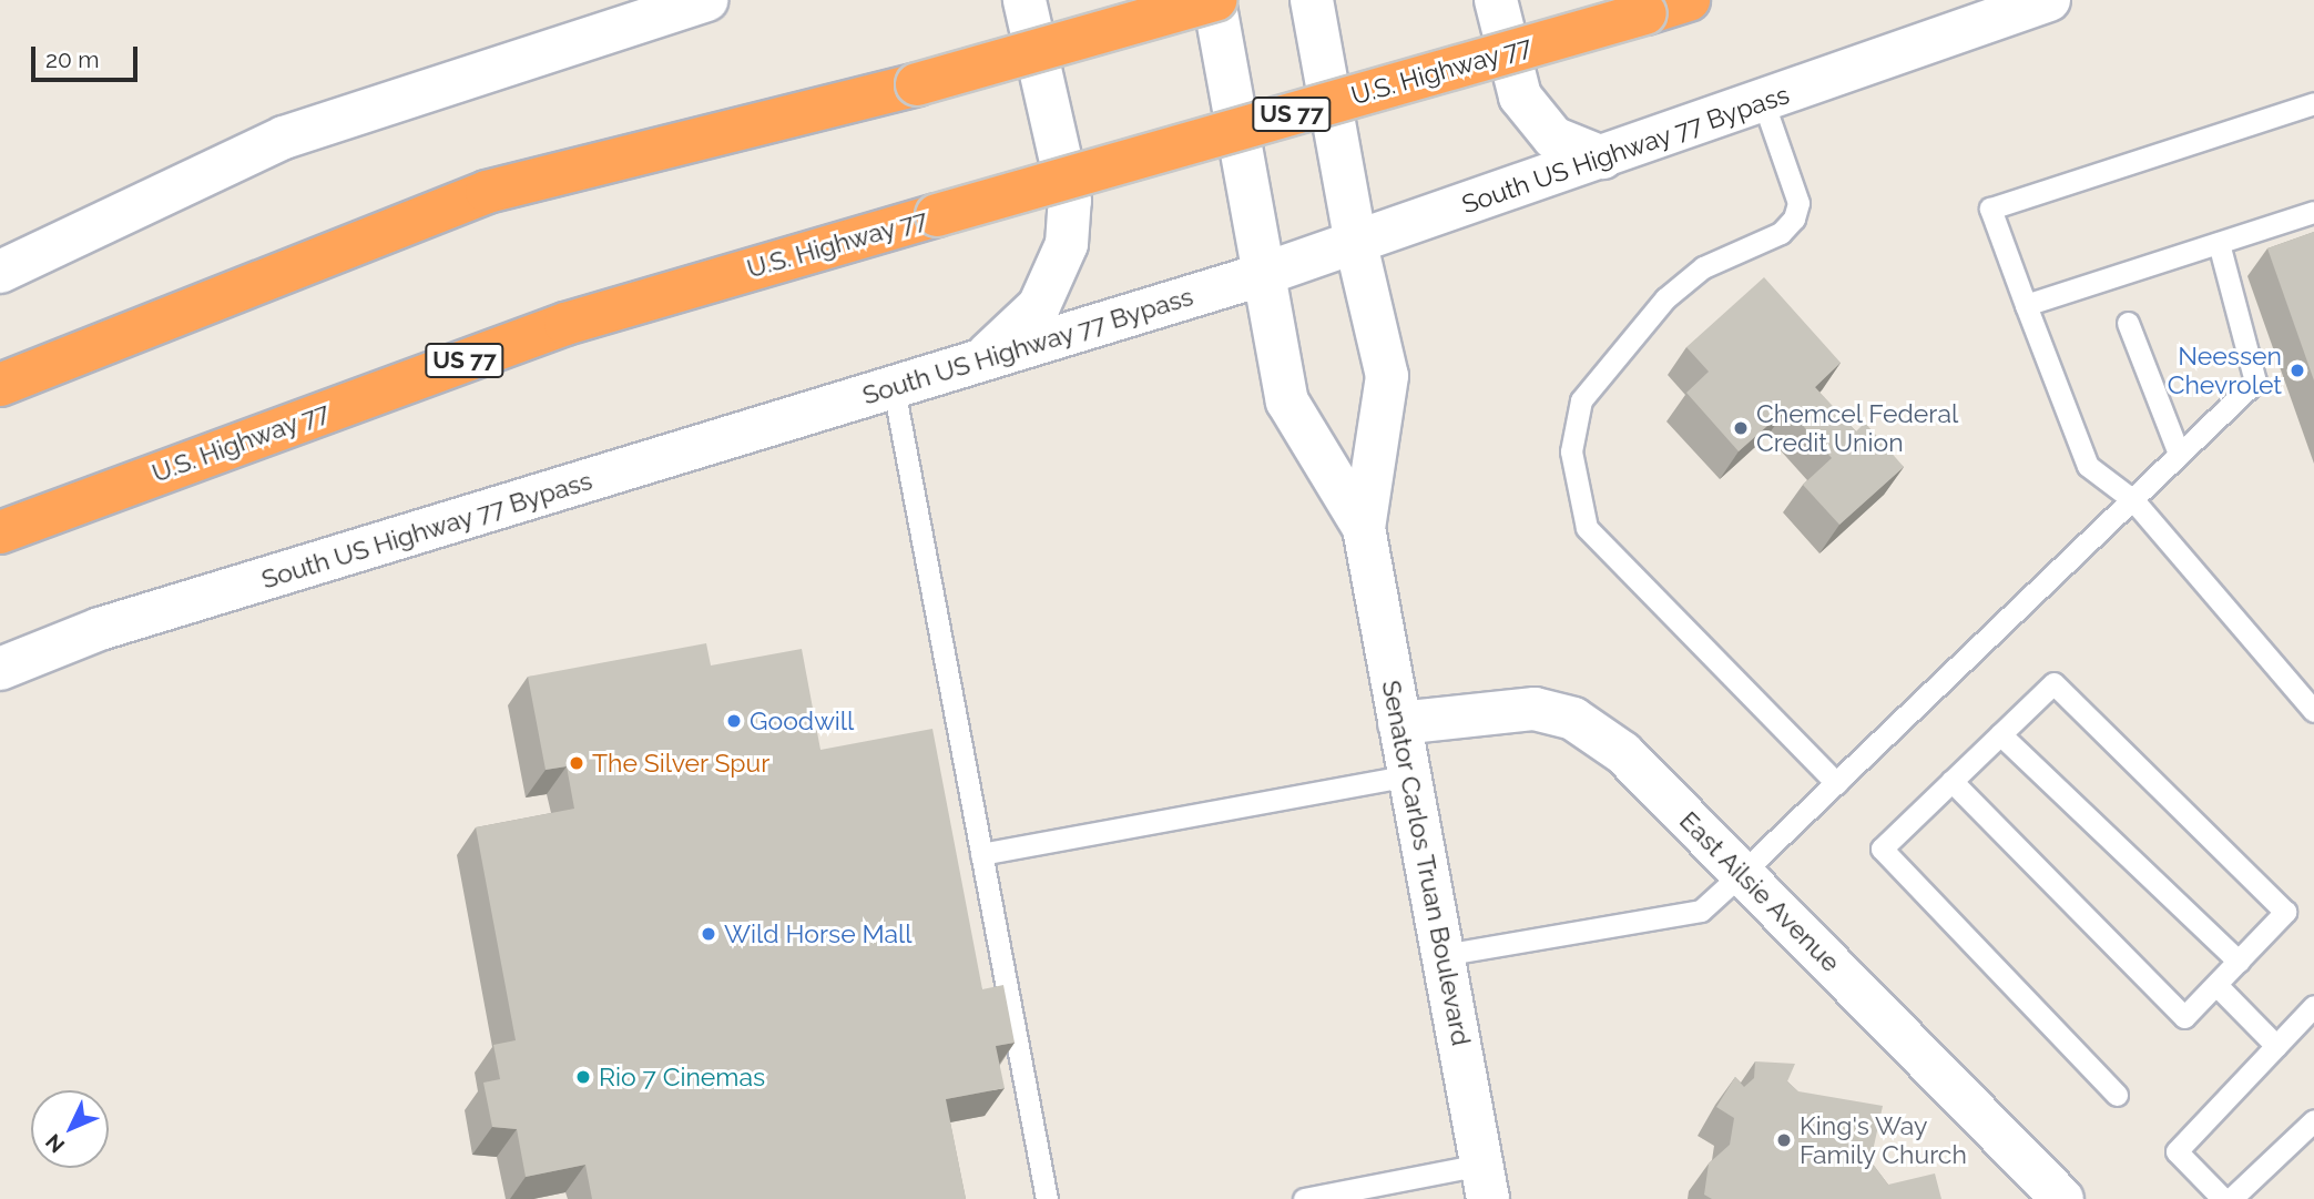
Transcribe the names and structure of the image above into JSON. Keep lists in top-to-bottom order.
{
  "streets": {
    "highway": ["U.S. Highway 77", "US 77"],
    "street": ["South US Highway 77 Bypass", "Senator Carlos Truan Boulevard", "East Ailsie Avenue"]
  },
  "crossings": [
    ["South US Highway 77 Bypass", "Senator Carlos Truan Boulevard"],
    ["Senator Carlos Truan Boulevard", "East Ailsie Avenue"]
  ],
  "places": [
    "Neessen Chevrolet",
    "Chemcel Federal Credit Union",
    "Goodwill",
    "The Silver Spur",
    "Wild Horse Mall",
    "Rio 7 Cinemas",
    "King's Way Family Church"
  ],
  "scale_bar": "20 m",
  "north": "bottom left"
}
